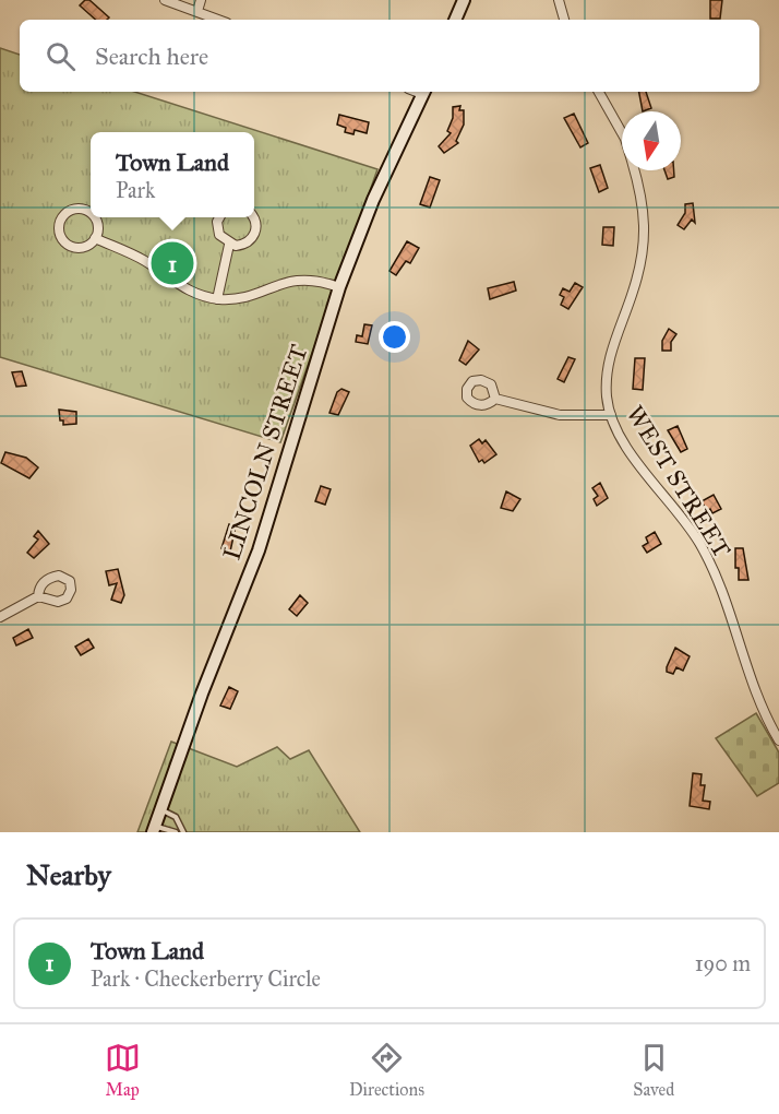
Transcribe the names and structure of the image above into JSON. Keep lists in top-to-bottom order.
{
  "streets": {
    "main road": ["LINCOLN STREET"],
    "street": ["WEST STREET"]
  },
  "north": "bottom",
  "page": {
    "search": "Search here",
    "popup": ["Town Land", "Park"],
    "pins": "1",
    "heading": "Nearby",
    "list": [
      {
        "mark": "1",
        "name": "Town Land",
        "note": "Park · Checkerberry Circle",
        "value": "190 m"
      }
    ],
    "nav": ["Map", "Directions", "Saved"]
  }
}
